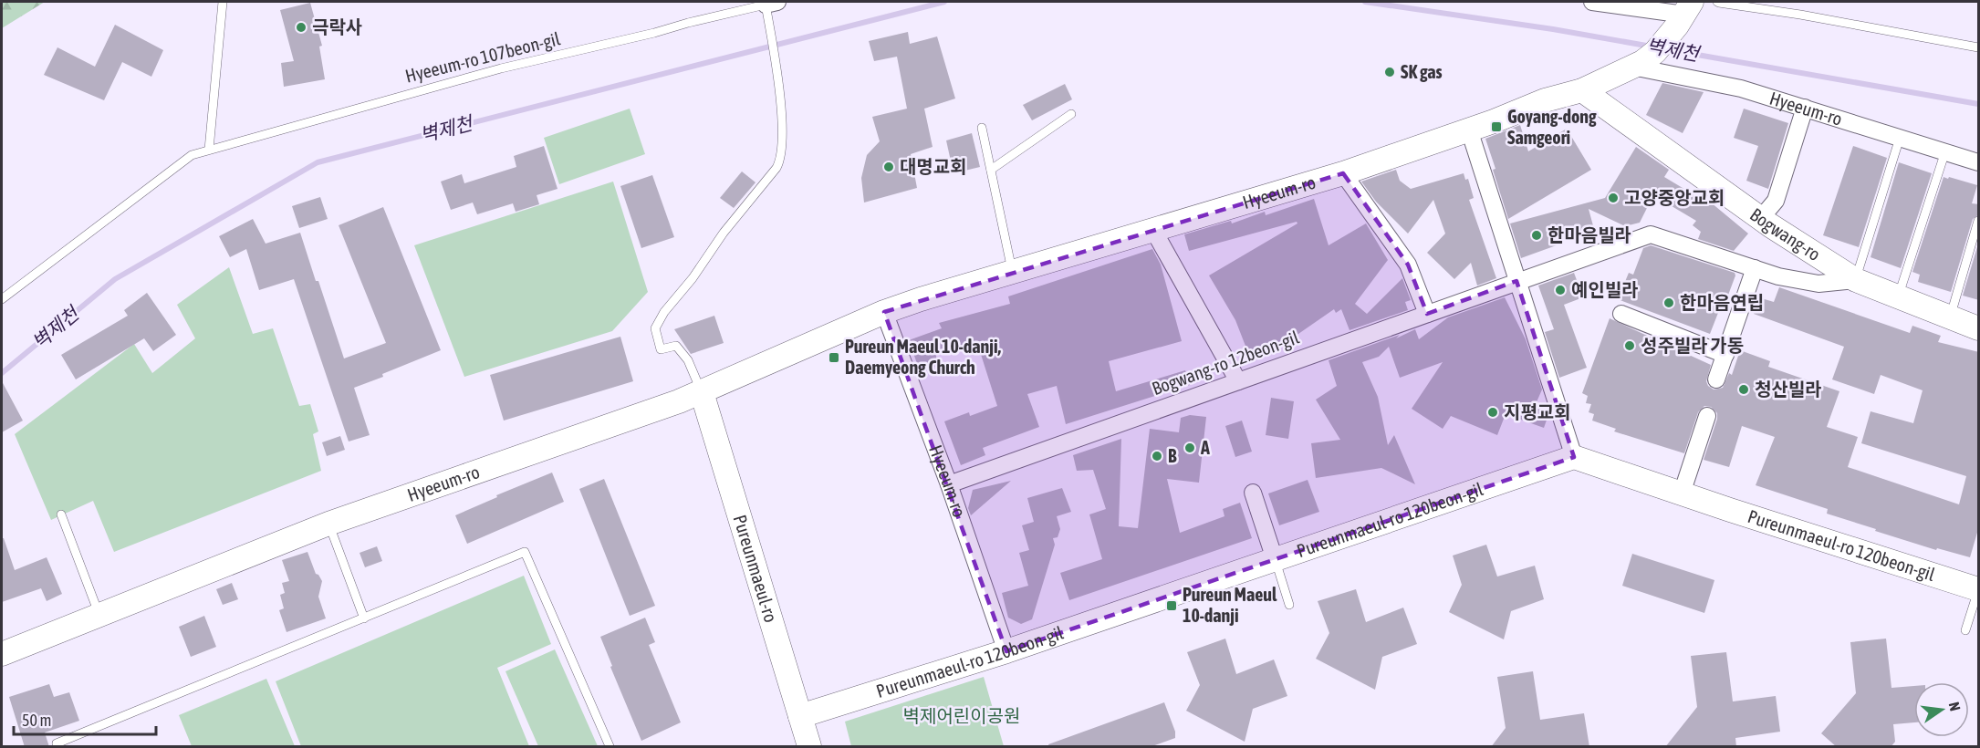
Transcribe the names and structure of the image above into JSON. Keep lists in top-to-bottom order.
{
  "streets": {
    "main road": [
      "Hyeeum-ro",
      "Bogwang-ro",
      "Pureunmaeul-ro 120beon-gil",
      "Pureunmaeul-ro"
    ],
    "street": ["Bogwang-ro 12beon-gil"],
    "lane": ["Hyeeum-ro 107beon-gil"]
  },
  "crossings": [
    ["Hyeeum-ro", "Bogwang-ro"],
    ["Hyeeum-ro", "Bogwang-ro 12beon-gil"],
    ["Hyeeum-ro", "Pureunmaeul-ro 120beon-gil"],
    ["Hyeeum-ro", "Pureunmaeul-ro"],
    ["Bogwang-ro", "Bogwang-ro 12beon-gil"],
    ["Pureunmaeul-ro 120beon-gil", "Pureunmaeul-ro"]
  ],
  "water": ["벽제천"],
  "parks": ["벽제어린이공원"],
  "places": {
    "other": [
      "극락사",
      "SK gas",
      "대명교회",
      "고양중앙교회",
      "한마음빌라",
      "예인빌라",
      "한마음연립",
      "성주빌라 가동",
      "청산빌라",
      "지평교회",
      "A",
      "B"
    ],
    "transit": ["Goyang-dong Samgeori", "Pureun Maeul 10-danji, Daemyeong Church", "Pureun Maeul 10-danji"]
  },
  "scale_bar": "50 m",
  "north": "right"
}
